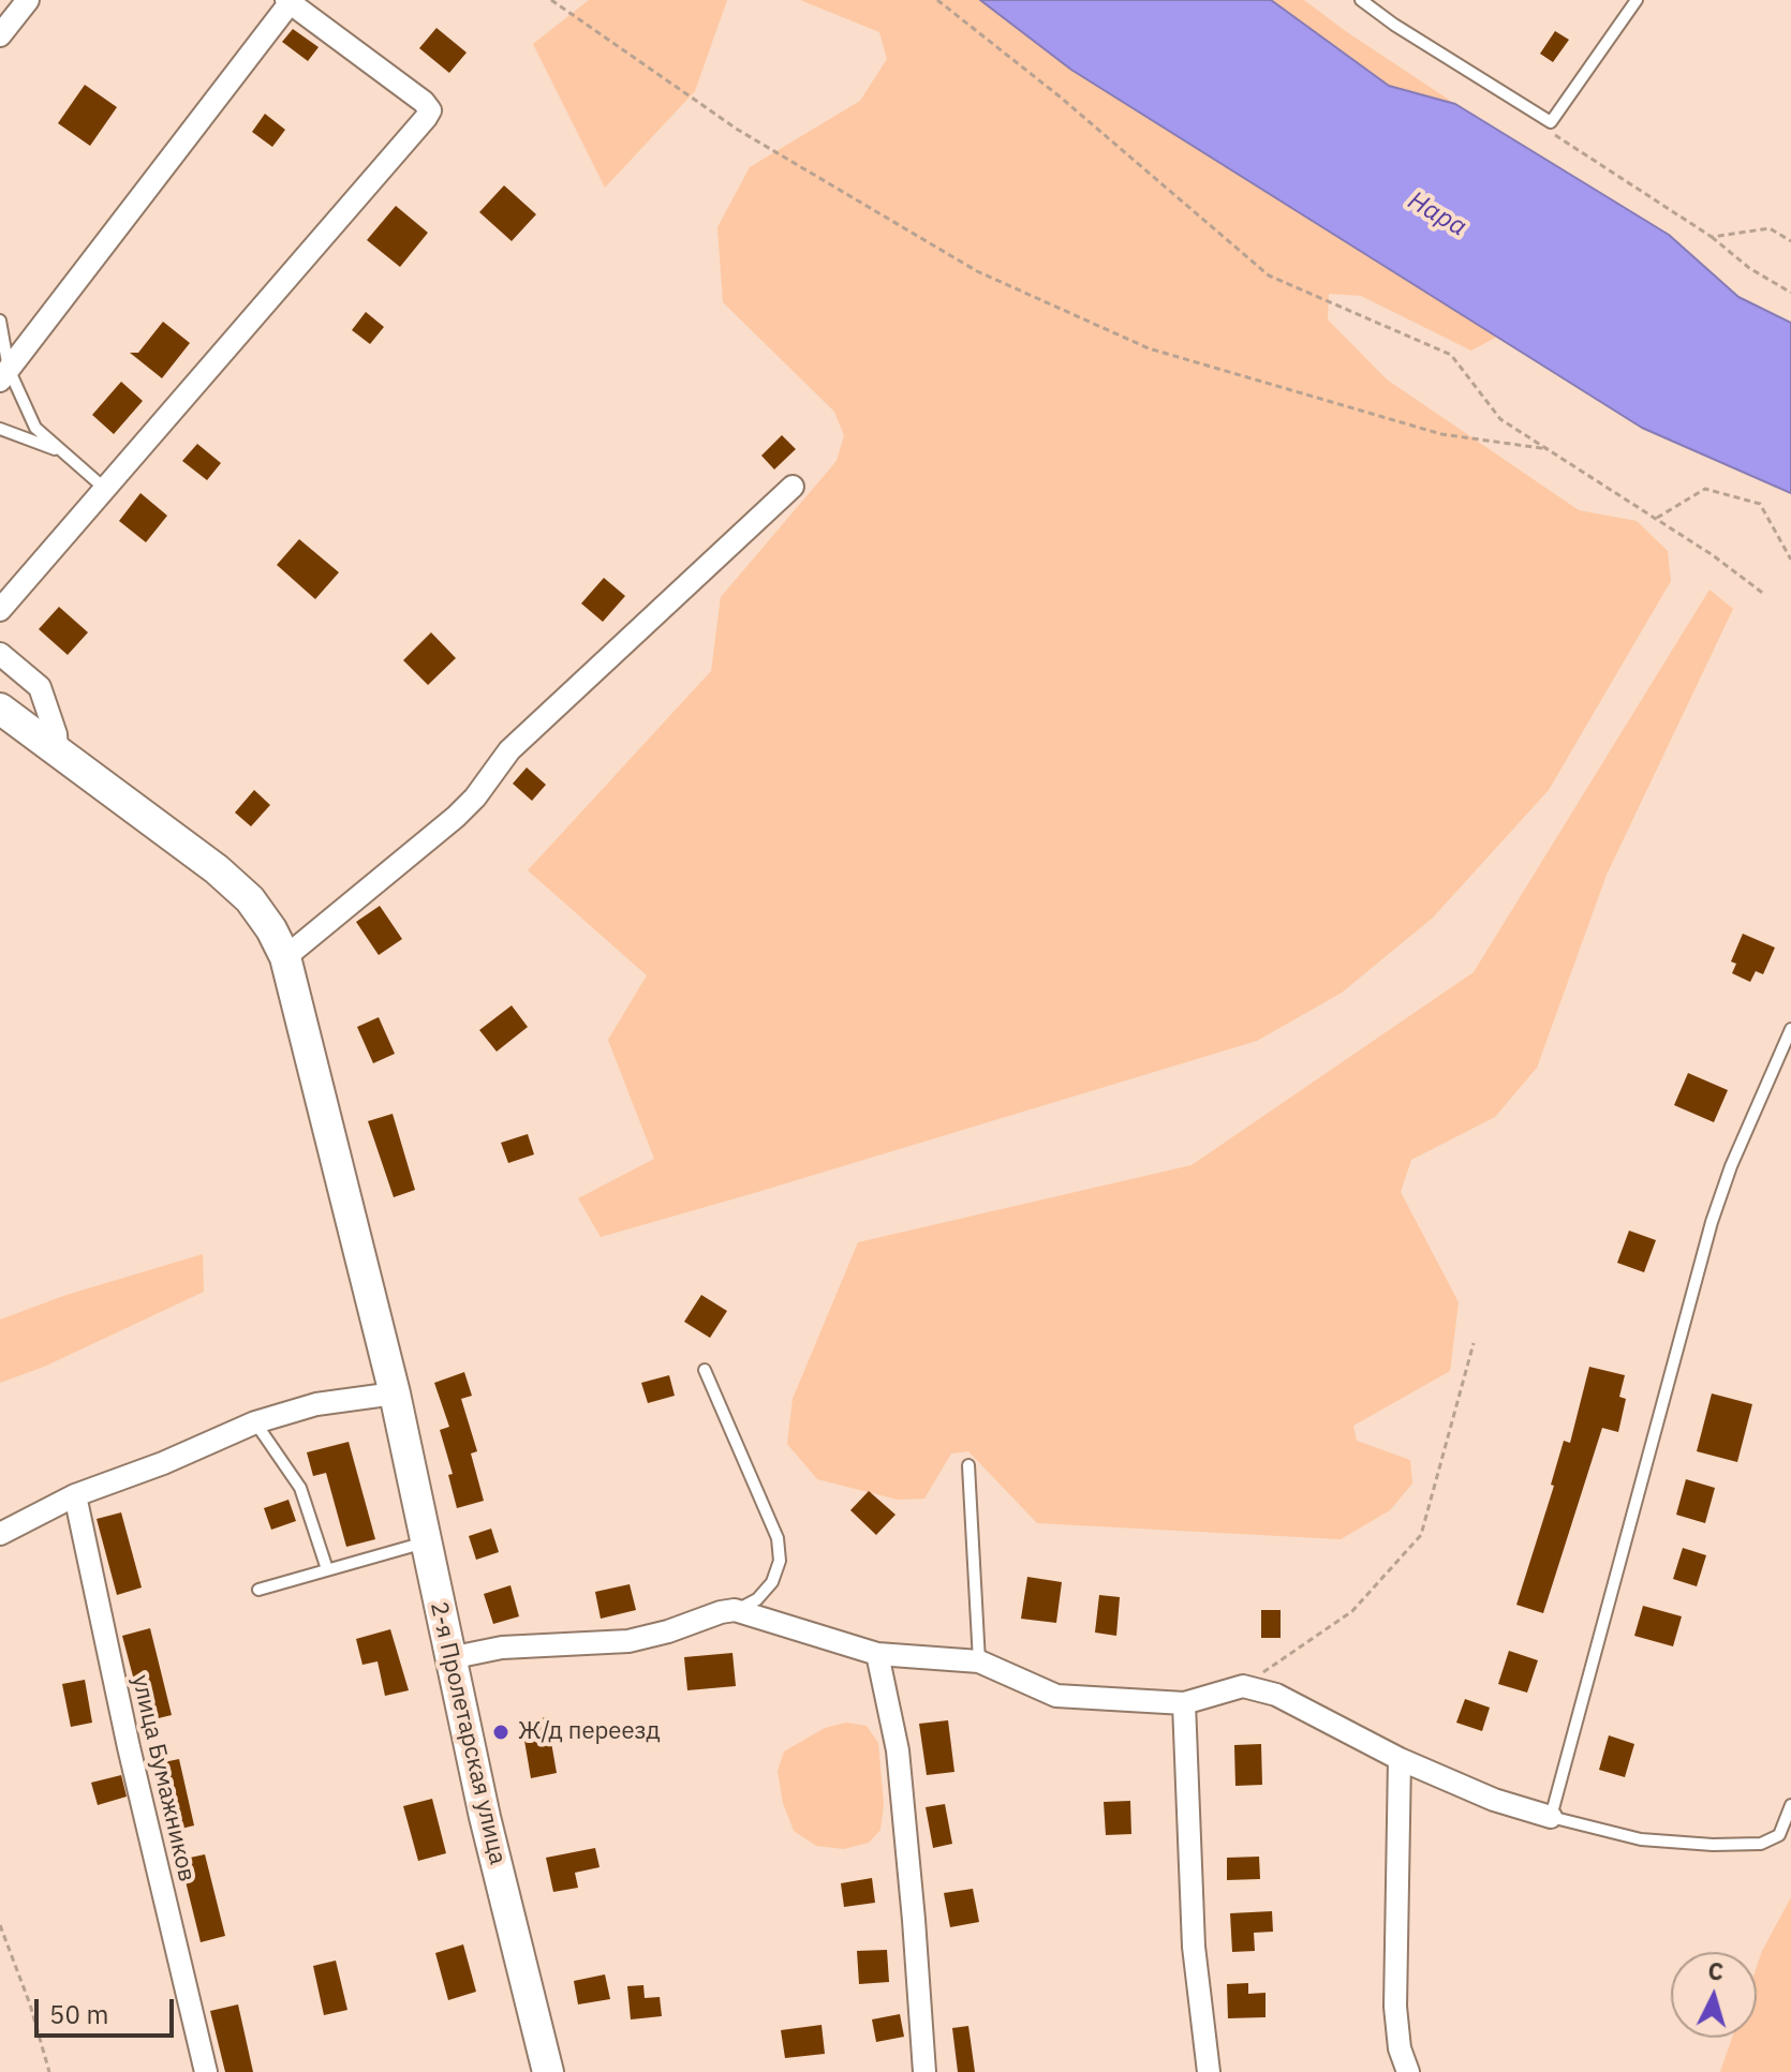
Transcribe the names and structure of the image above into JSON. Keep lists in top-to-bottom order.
{
  "streets": {
    "main road": ["2-я Пролетарская улица"],
    "street": ["улица Бумажников"]
  },
  "water": ["Нара"],
  "places": ["Ж/д переезд"],
  "scale_bar": "50 m",
  "north": "top"
}
